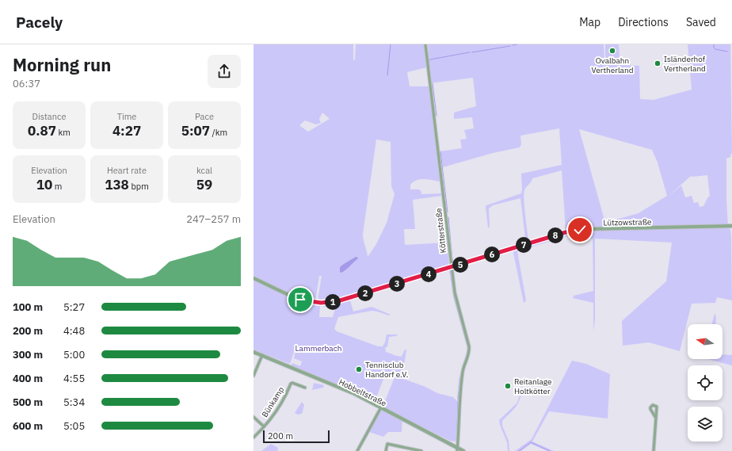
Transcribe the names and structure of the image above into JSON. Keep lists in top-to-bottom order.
{
  "streets": {
    "street": [
      "Lützowstraße",
      "Kötterstraße",
      "Hobbeltstraße",
      "Bünkamp"
    ]
  },
  "crossings": [
    ["Lützowstraße", "Kötterstraße"],
    ["Kötterstraße", "Hobbeltstraße"]
  ],
  "parks": ["Lammerbach"],
  "places": [
    "Ovalbahn Vertherland",
    "Isländerhof Vertherland",
    "Tennisclub Handorf e.V.",
    "Reitanlage Holtkötter"
  ],
  "scale_bar": "200 m",
  "north": "left",
  "page": {
    "header": "Pacely",
    "nav": ["Map", "Directions", "Saved"],
    "heading": ["Morning run", "06:37"],
    "stats": [
      ["Distance", "0.87 km"],
      ["Time", "4:27"],
      ["Pace", "5:07 /km"],
      ["Elevation", "10 m"],
      ["Heart rate", "138 bpm"],
      ["kcal", "59"]
    ],
    "chart": ["Elevation", "247–257 m"],
    "pins": [
      "8",
      "7",
      "6",
      "5",
      "4",
      "3",
      "2",
      "1"
    ],
    "list": [
      {
        "name": "100 m",
        "note": "5:27"
      },
      {
        "name": "200 m",
        "note": "4:48"
      },
      {
        "name": "300 m",
        "note": "5:00"
      },
      {
        "name": "400 m",
        "note": "4:55"
      },
      {
        "name": "500 m",
        "note": "5:34"
      },
      {
        "name": "600 m",
        "note": "5:05"
      }
    ],
    "scale": "200 m"
  }
}
